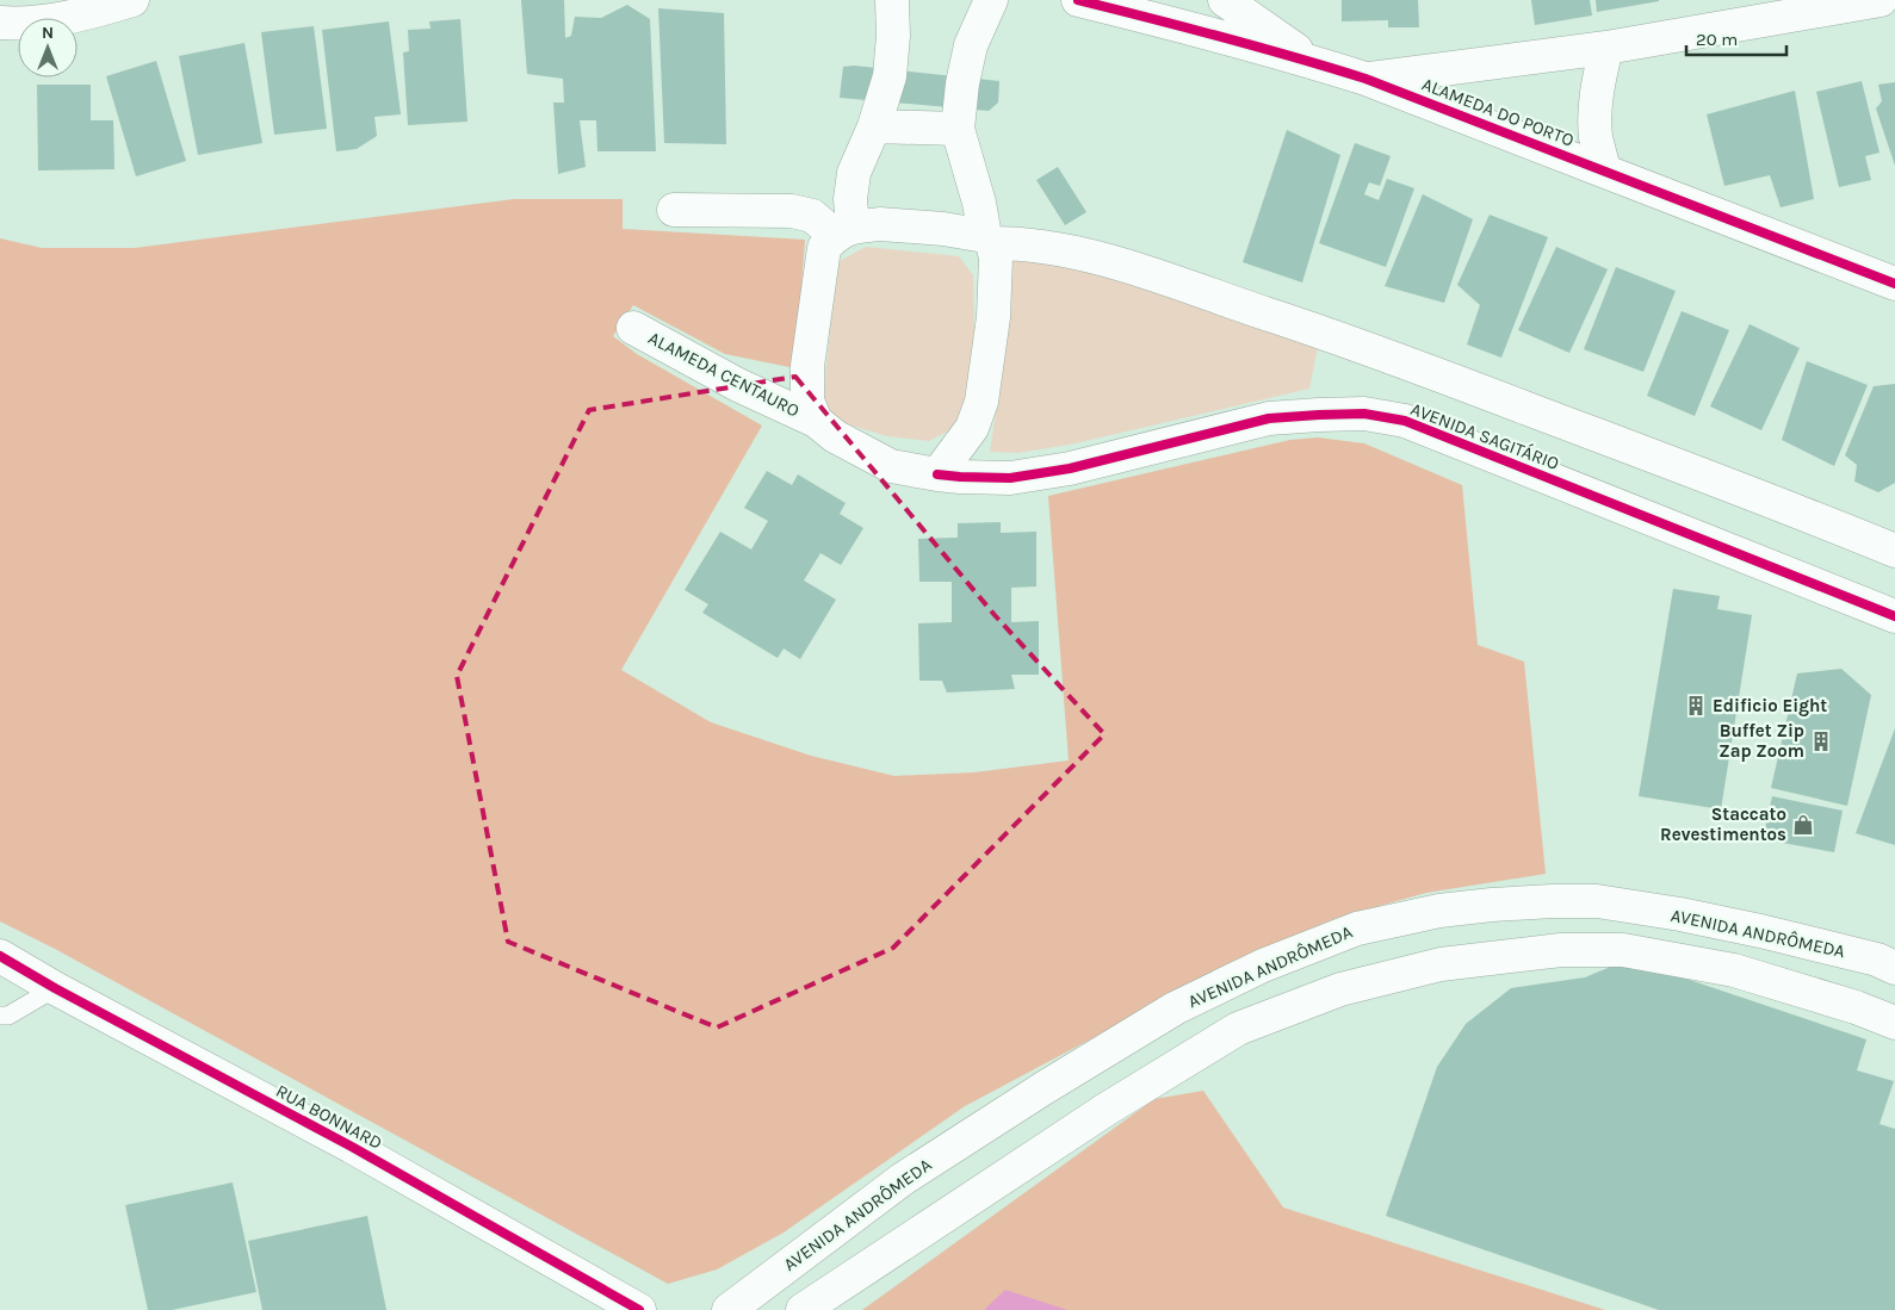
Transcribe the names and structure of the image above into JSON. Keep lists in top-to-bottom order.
{
  "streets": {
    "street": [
      "ALAMEDA DO PORTO",
      "ALAMEDA CENTAURO",
      "AVENIDA SAGITÁRIO",
      "AVENIDA ANDRÔMEDA",
      "RUA BONNARD"
    ]
  },
  "crossings": [
    ["ALAMEDA CENTAURO", "AVENIDA SAGITÁRIO"]
  ],
  "places": {
    "building": ["Edificio Eight", "Buffet Zip Zap Zoom"],
    "shop": ["Staccato Revestimentos"]
  },
  "scale_bar": "20 m",
  "north": "top"
}
